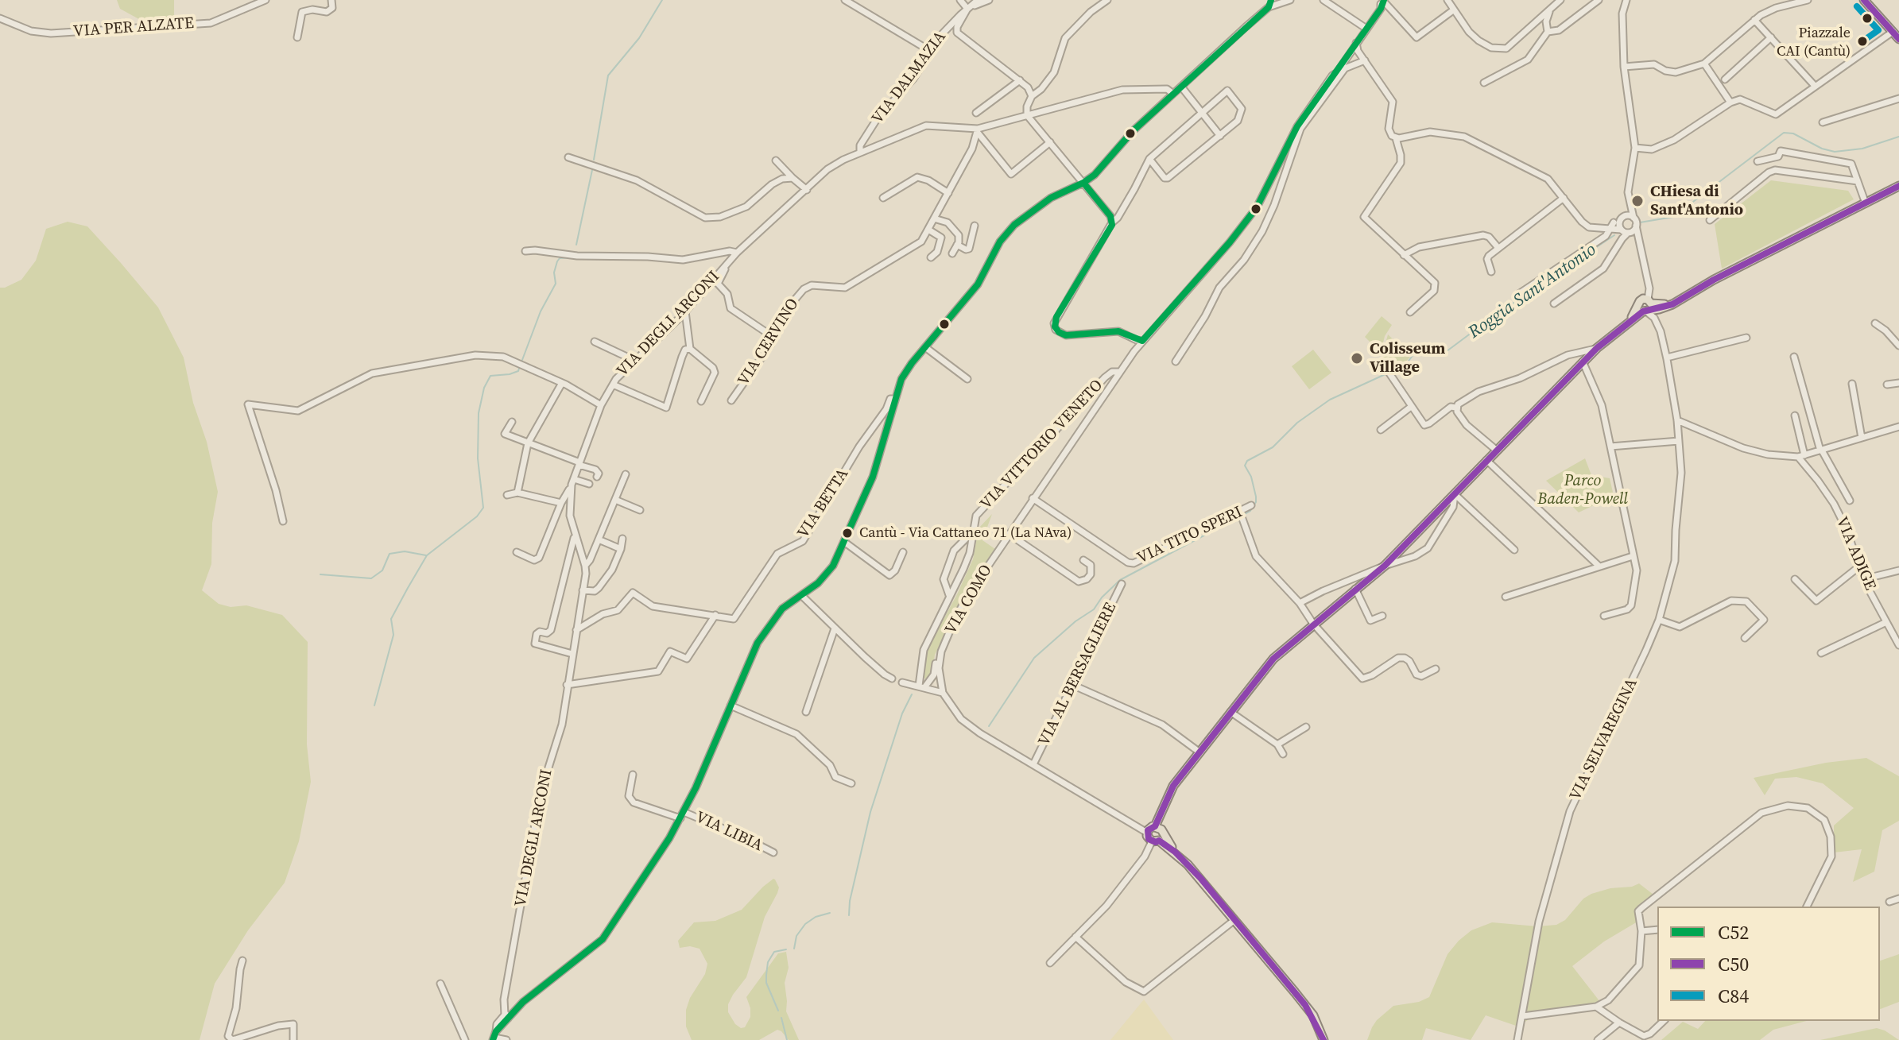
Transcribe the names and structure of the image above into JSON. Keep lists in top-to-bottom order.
{
  "streets": {
    "street": [
      "VIA PER ALZATE",
      "VIA DALMAZIA",
      "VIA DEGLI ARCONI",
      "VIA CERVINO",
      "VIA VITTORIO VENETO",
      "VIA BETTA",
      "VIA TITO SPERI",
      "VIA ADIGE",
      "VIA COMO",
      "VIA AL BERSAGLIERE",
      "VIA SELVAREGINA",
      "VIA LIBIA"
    ]
  },
  "crossings": [
    ["VIA DALMAZIA", "VIA DEGLI ARCONI"],
    ["VIA DEGLI ARCONI", "VIA CERVINO"],
    ["VIA DEGLI ARCONI", "VIA BETTA"],
    ["VIA VITTORIO VENETO", "VIA COMO"],
    ["VIA TITO SPERI", "VIA COMO"]
  ],
  "water": ["Roggia Sant'Antonio"],
  "parks": ["Parco Baden-Powell"],
  "places": [
    "Piazzale CAI (Cantù)",
    "CHiesa di Sant'Antonio",
    "Colisseum Village",
    "Cantù - Via Cattaneo 71 (La NAva)"
  ],
  "lines": ["transit line C52", "transit line C50", "transit line C84"],
  "legend": ["C52", "C50", "C84"]
}
